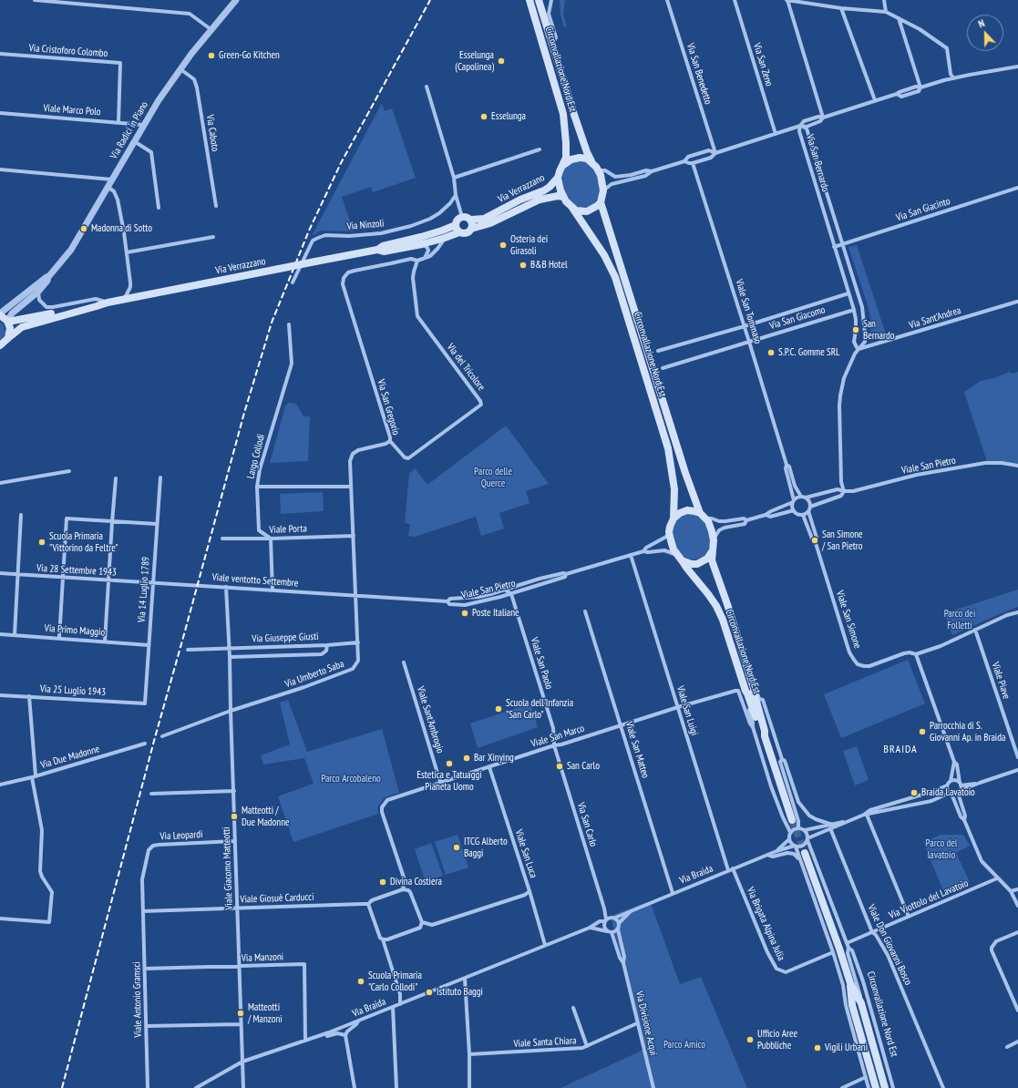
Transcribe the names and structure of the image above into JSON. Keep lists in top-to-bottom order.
{
  "streets": {
    "main road": ["Circonvallazione Nord Est", "Via Radici in Piano", "Via Verrazzano"],
    "street": [
      "Via Cristoforo Colombo",
      "Via San Zeno",
      "Via San Benedetto",
      "Viale Marco Polo",
      "Via Caboto",
      "Via San Bernardo",
      "Via San Giacinto",
      "Via Ninzoli",
      "Viale San Tommaso",
      "Via San Giacomo",
      "Via Sant'Andrea",
      "Via del Tricolore",
      "Via San Gregorio",
      "Largo Collodi",
      "Viale San Pietro",
      "Viale Porta",
      "Via 28 Settembre 1943",
      "Viale ventotto Settembre",
      "Via 14 Luglio 1789",
      "Viale San Simone",
      "Via Primo Maggio",
      "Via Giuseppe Giusti",
      "Viale San Paolo",
      "Via Umberto Saba",
      "Viale Piave",
      "Via 25 Luglio 1943",
      "Viale San Luigi",
      "Viale Sant'Ambrogio",
      "Viale San Marco",
      "Viale San Matteo",
      "Via Due Madonne",
      "Via San Carlo",
      "Via Leopardi",
      "Viale San Luca",
      "Viale Giacomo Matteotti",
      "Via Braida",
      "Viale Giosuè Carducci",
      "Via Viottolo del Lavatoio",
      "Via Brigata Alpina Julia",
      "Viale Don Giovanni Bosco",
      "Via Manzoni",
      "Viale Antonio Gramsci",
      "Via Divisione Acqui",
      "Viale Santa Chiara"
    ]
  },
  "crossings": [
    ["Via Cristoforo Colombo", "Viale Marco Polo"],
    ["Circonvallazione Nord Est", "Via Verrazzano"],
    ["Circonvallazione Nord Est", "Viale San Marco"],
    ["Circonvallazione Nord Est", "Via Braida"],
    ["Circonvallazione Nord Est", "Via Viottolo del Lavatoio"],
    ["Viale Marco Polo", "Via Radici in Piano"],
    ["Via Radici in Piano", "Via Caboto"],
    ["Via Radici in Piano", "Via Verrazzano"],
    ["Via San Bernardo", "Via San Giacinto"],
    ["Via San Bernardo", "Via San Giacomo"],
    ["Via San Bernardo", "Via Sant'Andrea"],
    ["Via San Bernardo", "Viale San Pietro"],
    ["Viale San Tommaso", "Via San Giacomo"],
    ["Viale San Tommaso", "Viale San Pietro"],
    ["Viale San Tommaso", "Viale San Simone"],
    ["Via del Tricolore", "Via San Gregorio"],
    ["Via San Gregorio", "Viale Porta"],
    ["Via San Gregorio", "Viale ventotto Settembre"],
    ["Via San Gregorio", "Via Umberto Saba"],
    ["Largo Collodi", "Viale Porta"],
    ["Viale San Pietro", "Viale San Simone"],
    ["Viale San Pietro", "Viale San Paolo"],
    ["Viale San Pietro", "Viale San Luigi"],
    ["Via 28 Settembre 1943", "Viale ventotto Settembre"],
    ["Via 28 Settembre 1943", "Via 14 Luglio 1789"],
    ["Viale ventotto Settembre", "Via 14 Luglio 1789"],
    ["Viale ventotto Settembre", "Via Umberto Saba"],
    ["Viale ventotto Settembre", "Viale Giacomo Matteotti"],
    ["Via 14 Luglio 1789", "Via Primo Maggio"],
    ["Via 14 Luglio 1789", "Via 25 Luglio 1943"],
    ["Viale San Simone", "Viale Piave"],
    ["Via Giuseppe Giusti", "Viale Giacomo Matteotti"],
    ["Viale San Paolo", "Viale San Marco"],
    ["Viale San Paolo", "Via San Carlo"],
    ["Via Umberto Saba", "Viale Giacomo Matteotti"],
    ["Viale San Luigi", "Viale San Marco"],
    ["Viale San Luigi", "Via Braida"],
    ["Viale San Luigi", "Via Brigata Alpina Julia"],
    ["Viale Sant'Ambrogio", "Viale San Marco"],
    ["Viale San Marco", "Viale San Matteo"],
    ["Viale San Marco", "Via San Carlo"],
    ["Viale San Marco", "Viale San Luca"],
    ["Viale San Matteo", "Via Braida"],
    ["Via San Carlo", "Via Braida"],
    ["Via San Carlo", "Via Divisione Acqui"],
    ["Via Leopardi", "Viale Giacomo Matteotti"],
    ["Via Leopardi", "Viale Giosuè Carducci"],
    ["Via Leopardi", "Viale Antonio Gramsci"],
    ["Viale San Luca", "Via Braida"],
    ["Viale Giacomo Matteotti", "Via Braida"],
    ["Viale Giacomo Matteotti", "Viale Giosuè Carducci"],
    ["Viale Giacomo Matteotti", "Via Manzoni"],
    ["Via Braida", "Via Brigata Alpina Julia"],
    ["Via Braida", "Viale Don Giovanni Bosco"],
    ["Via Braida", "Via Manzoni"],
    ["Via Braida", "Via Divisione Acqui"],
    ["Viale Giosuè Carducci", "Viale Antonio Gramsci"],
    ["Via Viottolo del Lavatoio", "Viale Don Giovanni Bosco"],
    ["Via Manzoni", "Viale Antonio Gramsci"],
    ["Via Divisione Acqui", "Viale Santa Chiara"]
  ],
  "districts": ["BRAIDA"],
  "parks": [
    "Parco delle Querce",
    "Parco dei Folletti",
    "Parco Arcobaleno",
    "Parco del lavatoio",
    "Parco Amico"
  ],
  "places": [
    "Green-Go Kitchen",
    "Esselunga (Capolinea)",
    "Esselunga",
    "Madonna di Sotto",
    "Osteria dei Girasoli",
    "B&B Hotel",
    "San Bernardo",
    "S.P.C. Gomme SRL",
    "San Simone / San Pietro",
    "Scuola Primaria \"Vittorino da Feltre\"",
    "Poste Italiane",
    "Scuola dell'Infanzia \"San Carlo\"",
    "Parrocchia di S. Giovanni Ap. in Braida",
    "Bar Xinying",
    "Estetica e Tatuaggi Pianeta Uomo",
    "San Carlo",
    "Braida Lavatoio",
    "Matteotti / Due Madonne",
    "ITCG Alberto Baggi",
    "Divina Costiera",
    "Scuola Primaria \"Carlo Collodi\"",
    "Istituto Baggi",
    "Matteotti / Manzoni",
    "Ufficio Aree Pubbliche",
    "Vigili Urbani"
  ],
  "north": "top"
}
